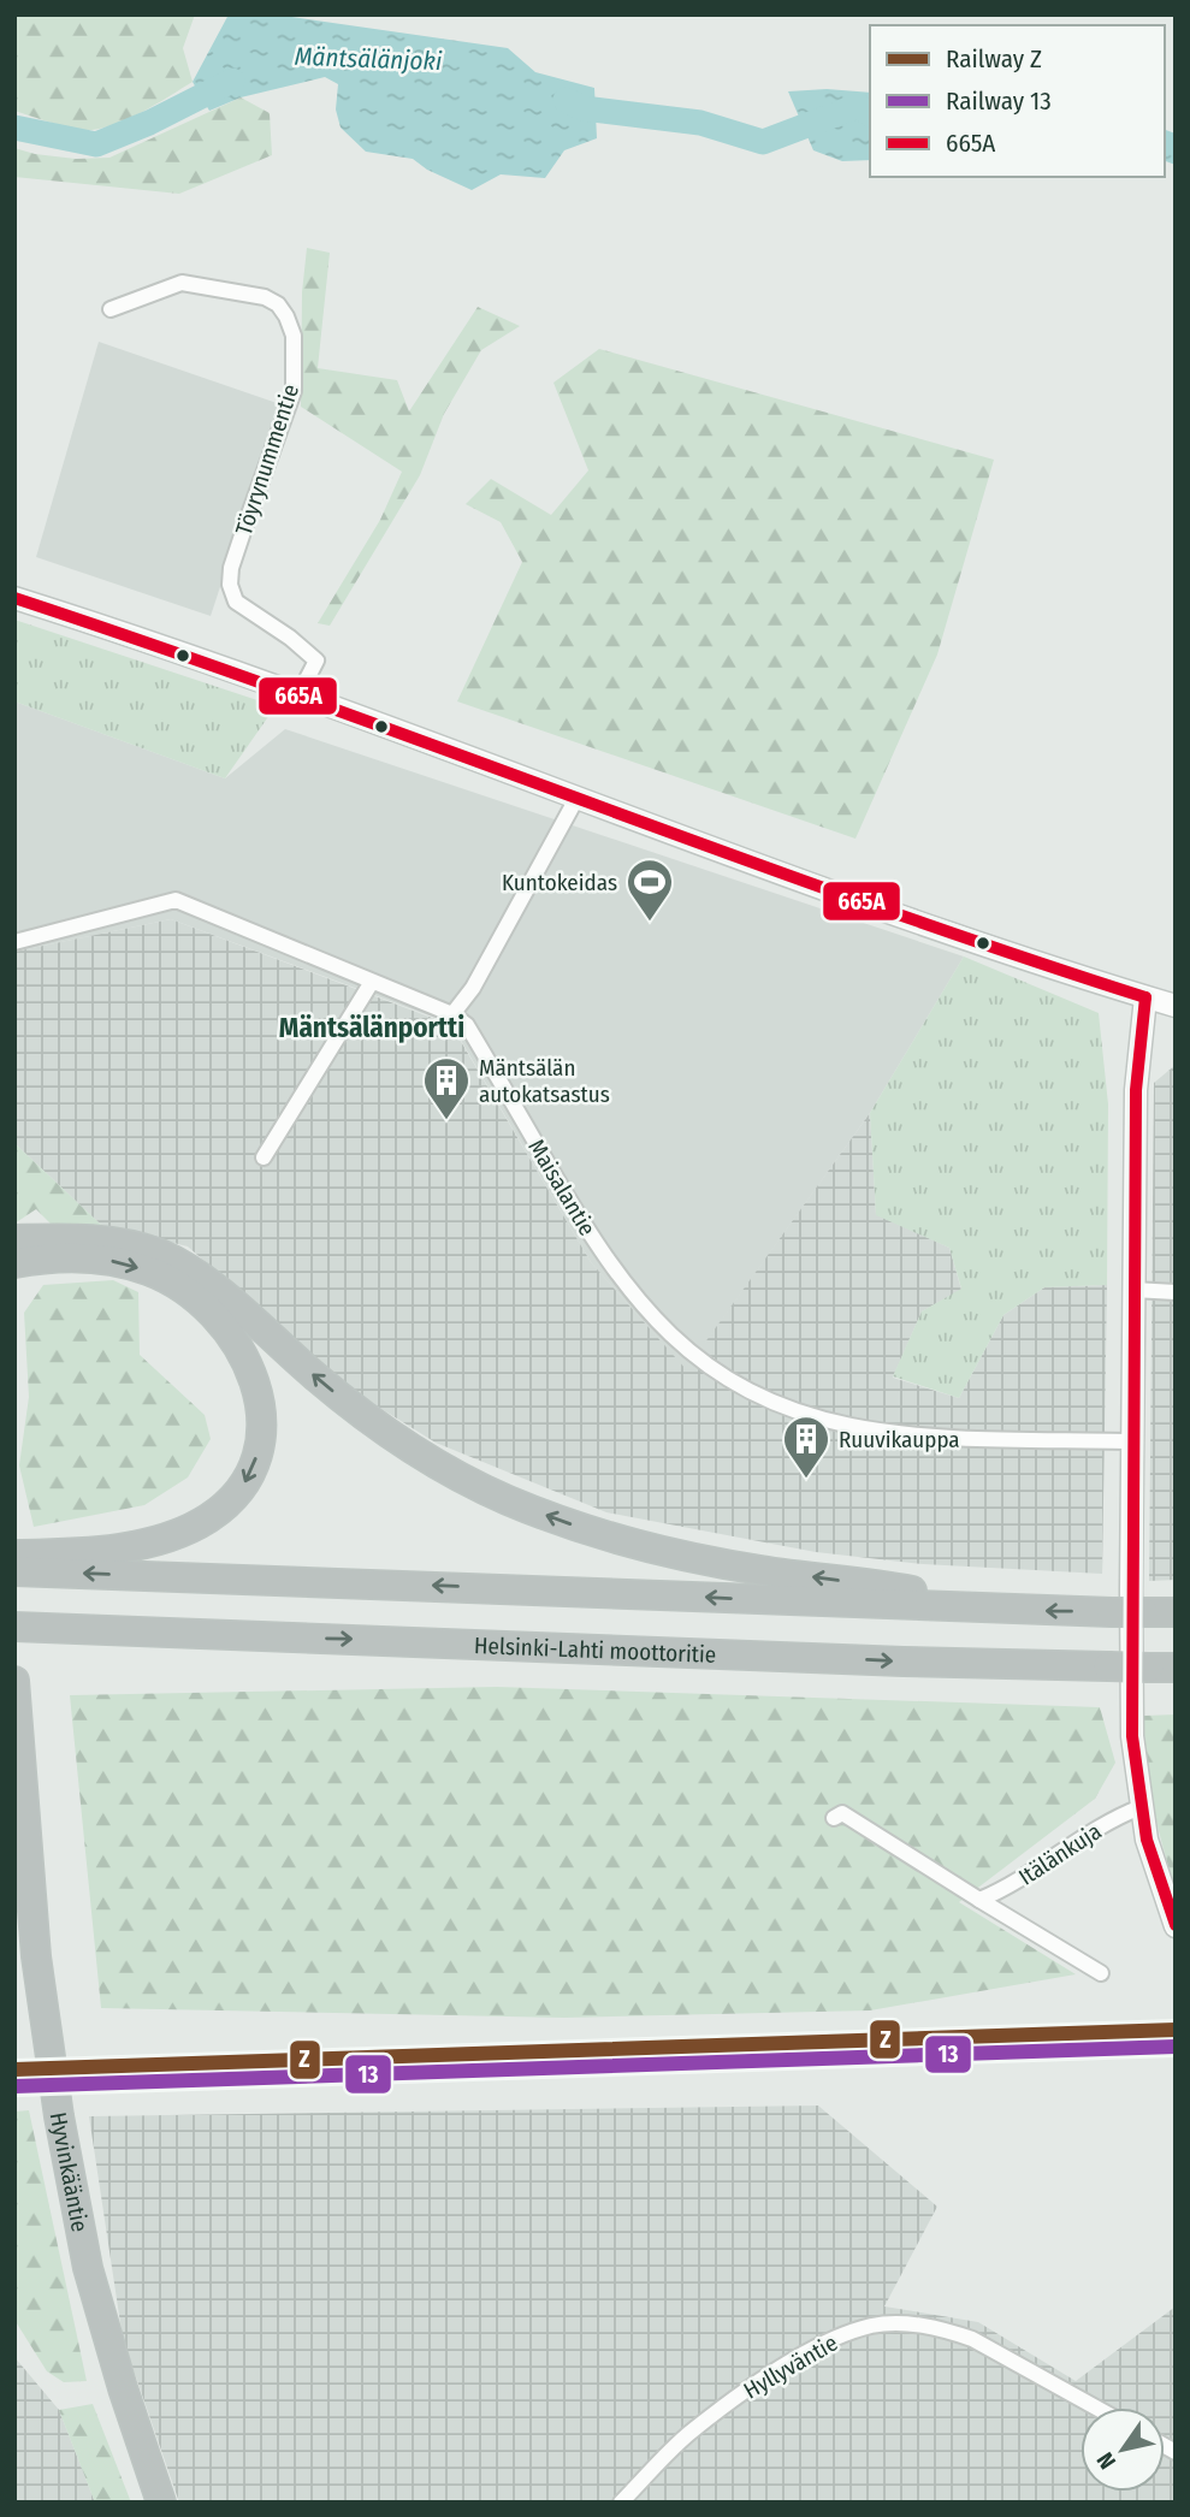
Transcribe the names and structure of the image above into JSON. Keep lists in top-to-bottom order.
{
  "streets": {
    "highway": ["Helsinki-Lahti moottoritie", "Hyvinkääntie"],
    "street": [
      "Töyrynummentie",
      "Maisalantie",
      "Itälänkuja",
      "Hyllyväntie"
    ]
  },
  "districts": ["Mäntsälänportti"],
  "water": ["Mäntsälänjoki"],
  "places": {
    "sports": ["Kuntokeidas"],
    "building": ["Mäntsälän autokatsastus", "Ruuvikauppa"]
  },
  "lines": ["transit line 665A", "rail line Z", "rail line 13"],
  "legend": ["Railway Z", "Railway 13", "665A"],
  "north": "bottom left"
}
